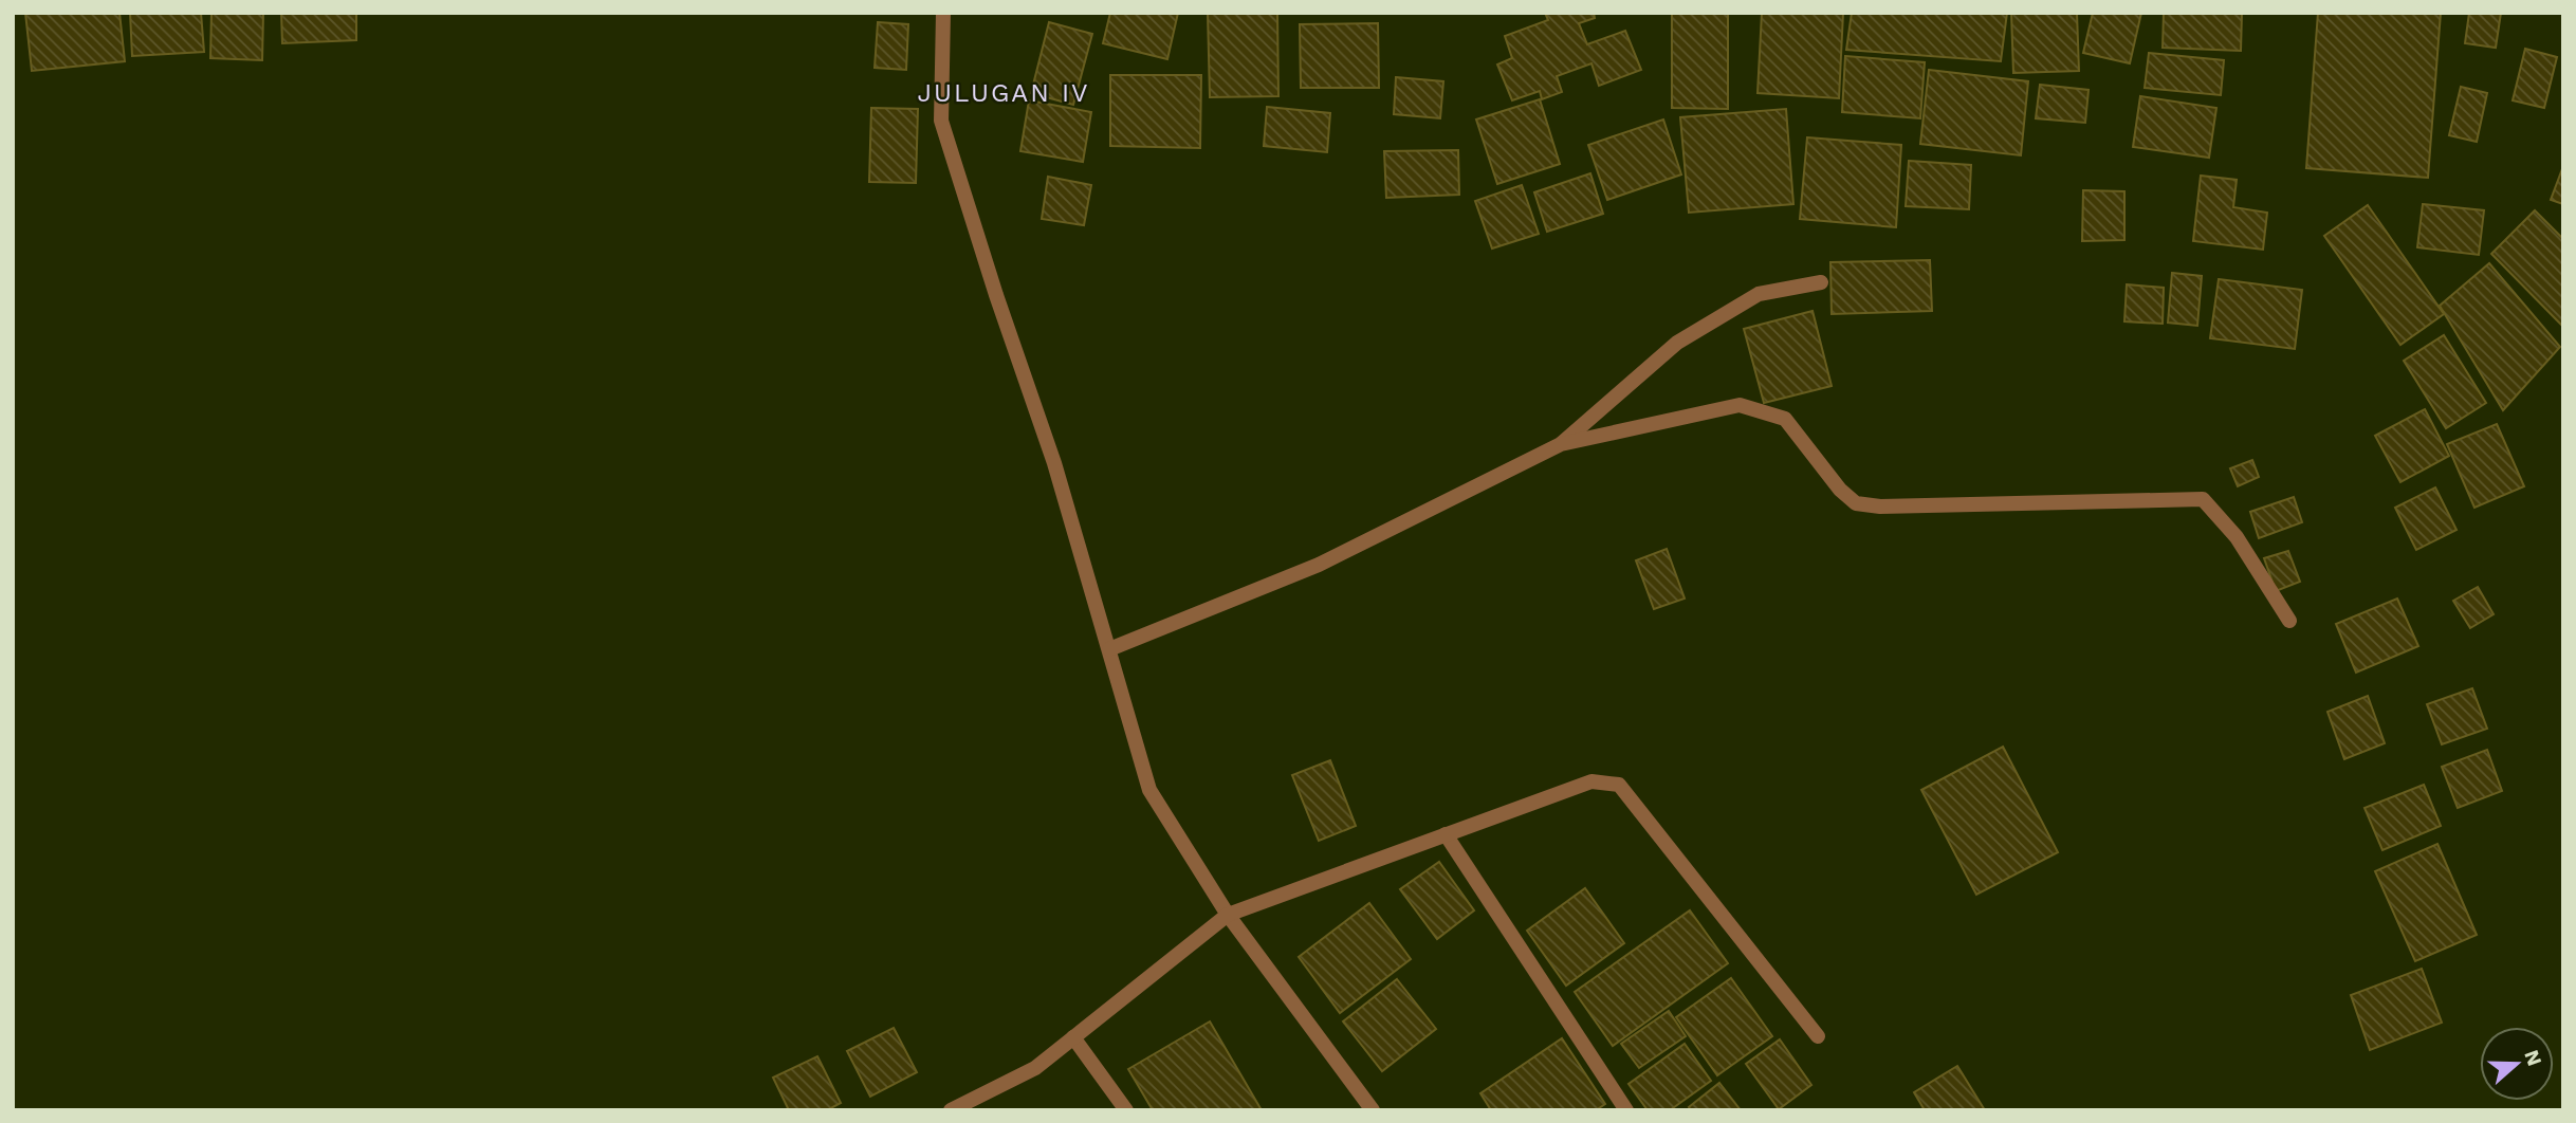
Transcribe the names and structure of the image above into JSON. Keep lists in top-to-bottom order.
{
  "districts": ["JULUGAN IV"],
  "north": "right"
}
